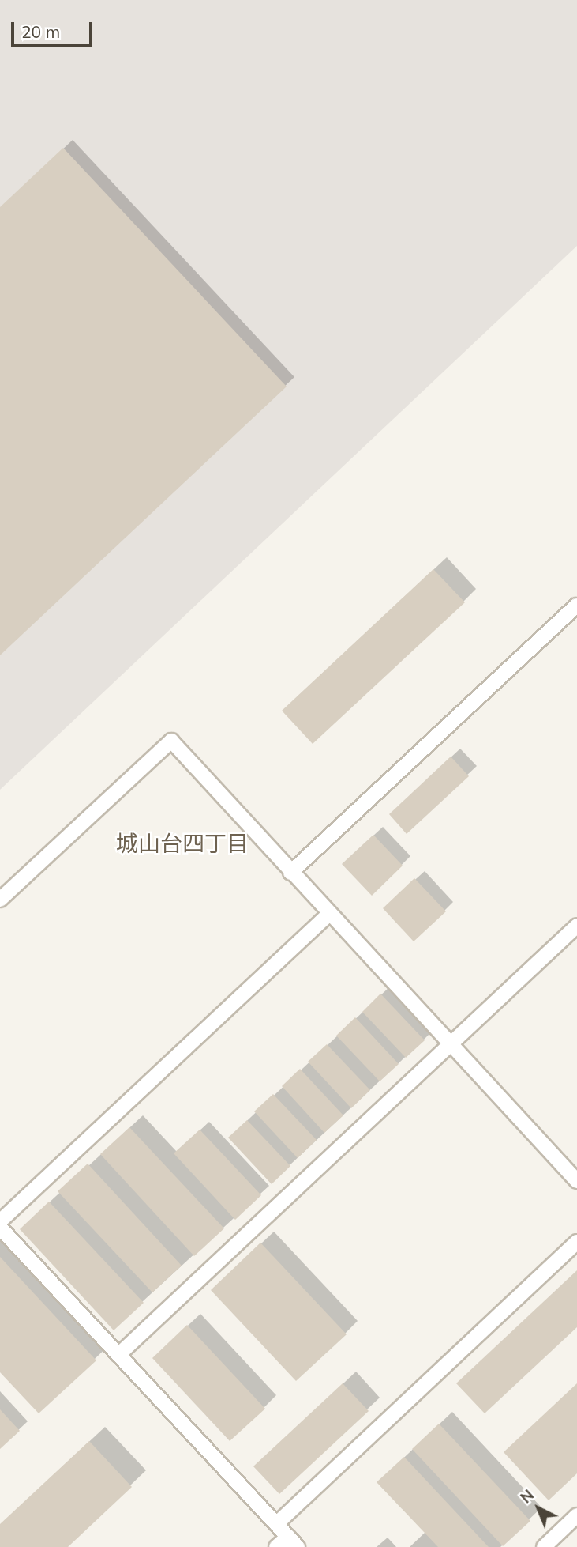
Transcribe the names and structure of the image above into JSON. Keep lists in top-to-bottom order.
{
  "districts": ["城山台四丁目"],
  "scale_bar": "20 m",
  "north": "top left"
}
